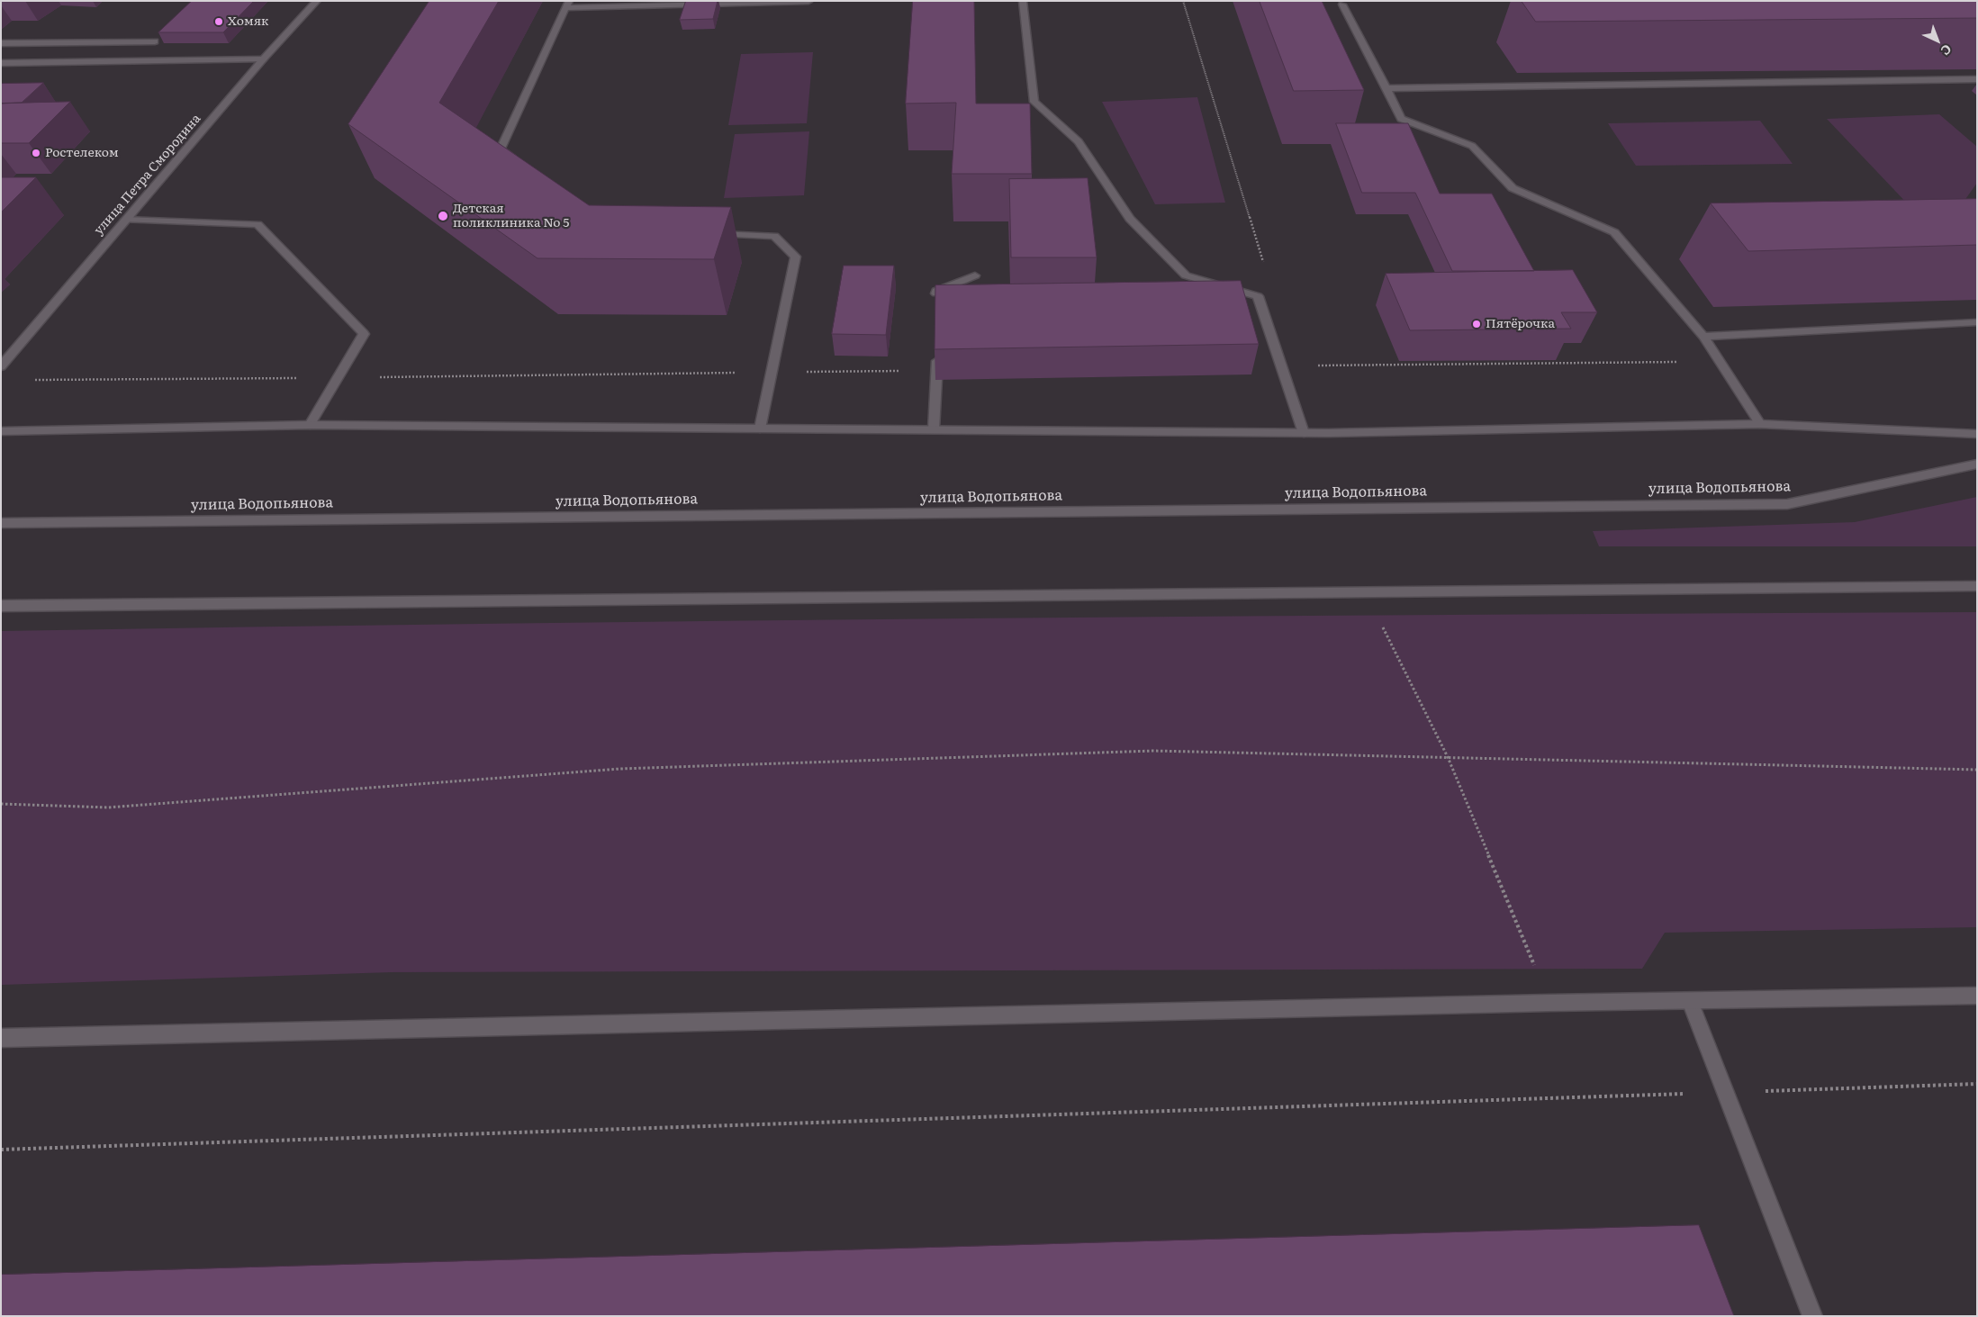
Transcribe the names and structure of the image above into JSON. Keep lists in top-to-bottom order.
{
  "streets": {
    "street": ["улица Петра Смородина", "улица Водопьянова"]
  },
  "places": [
    "Хомяк",
    "Ростелеком",
    "Детская поликлиника No 5",
    "Пятёрочка"
  ],
  "north": "bottom right"
}
